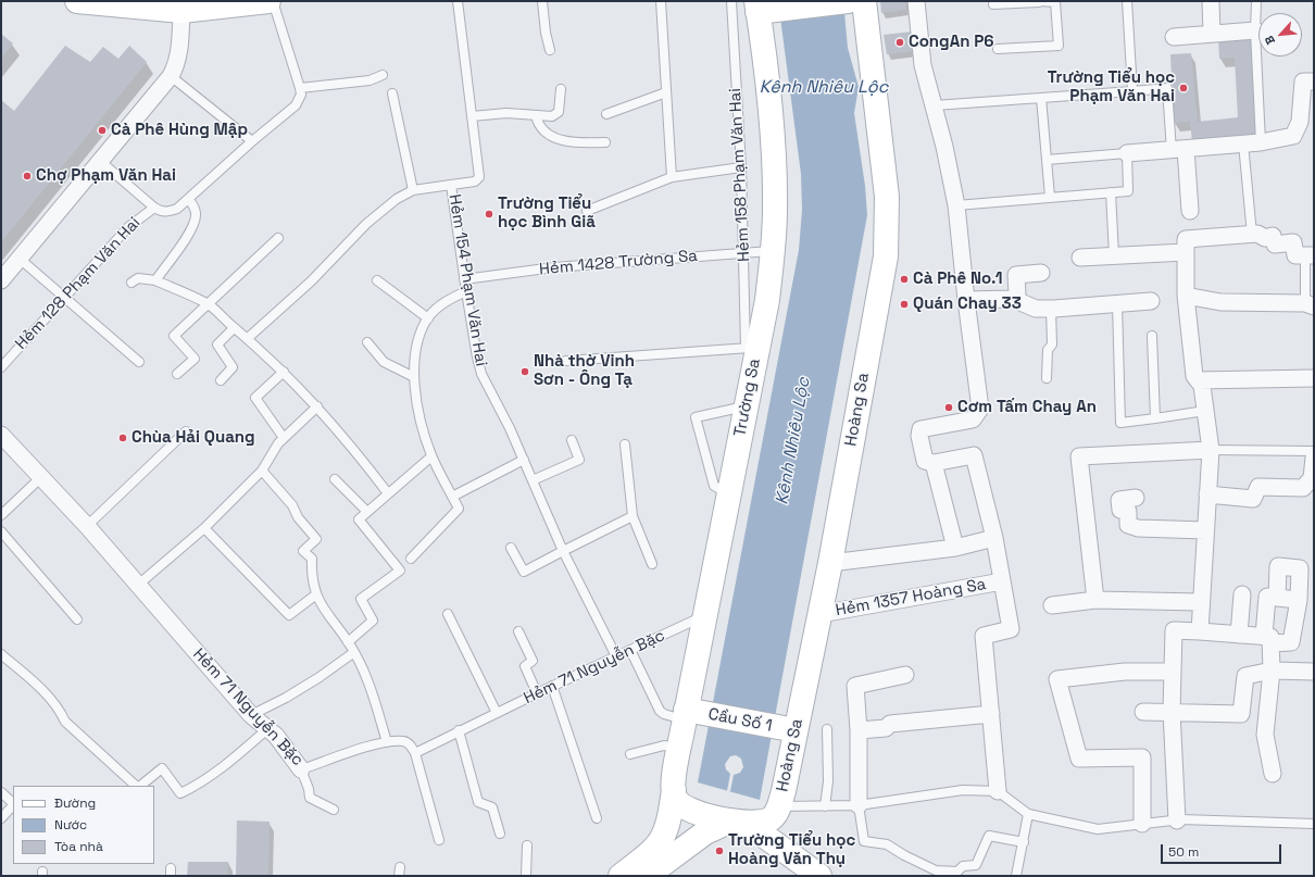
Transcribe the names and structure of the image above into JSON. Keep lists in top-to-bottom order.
{
  "streets": {
    "street": [
      "Trường Sa",
      "Hoàng Sa",
      "Hẻm 1357 Hoàng Sa",
      "Hẻm 71 Nguyễn Bặc",
      "Cầu Số 1"
    ],
    "lane": [
      "Hẻm 158 Phạm Văn Hai",
      "Hẻm 1428 Trường Sa",
      "Hẻm 154 Phạm Văn Hai",
      "Hẻm 128 Phạm Văn Hai"
    ]
  },
  "crossings": [
    ["Hẻm 158 Phạm Văn Hai", "Hẻm 1428 Trường Sa"],
    ["Hẻm 158 Phạm Văn Hai", "Trường Sa"],
    ["Hẻm 1428 Trường Sa", "Hẻm 154 Phạm Văn Hai"],
    ["Hẻm 1428 Trường Sa", "Trường Sa"],
    ["Hẻm 154 Phạm Văn Hai", "Hẻm 71 Nguyễn Bặc"],
    ["Trường Sa", "Hoàng Sa"],
    ["Trường Sa", "Hẻm 71 Nguyễn Bặc"],
    ["Trường Sa", "Cầu Số 1"],
    ["Hoàng Sa", "Hẻm 1357 Hoàng Sa"],
    ["Hoàng Sa", "Cầu Số 1"]
  ],
  "water": ["Kênh Nhiêu Lộc"],
  "places": [
    "CongAn P6",
    "Trường Tiểu học Phạm Văn Hai",
    "Cà Phê Hùng Mập",
    "Chợ Phạm Văn Hai",
    "Trường Tiểu học Bình Giã",
    "Cà Phê No.1",
    "Quán Chay 33",
    "Nhà thờ Vinh Sơn - Ông Tạ",
    "Cơm Tấm Chay An",
    "Chùa Hải Quang",
    "Trường Tiểu học Hoàng Văn Thụ"
  ],
  "legend": ["Đường", "Nước", "Tòa nhà"],
  "scale_bar": "50 m",
  "north": "bottom left"
}
